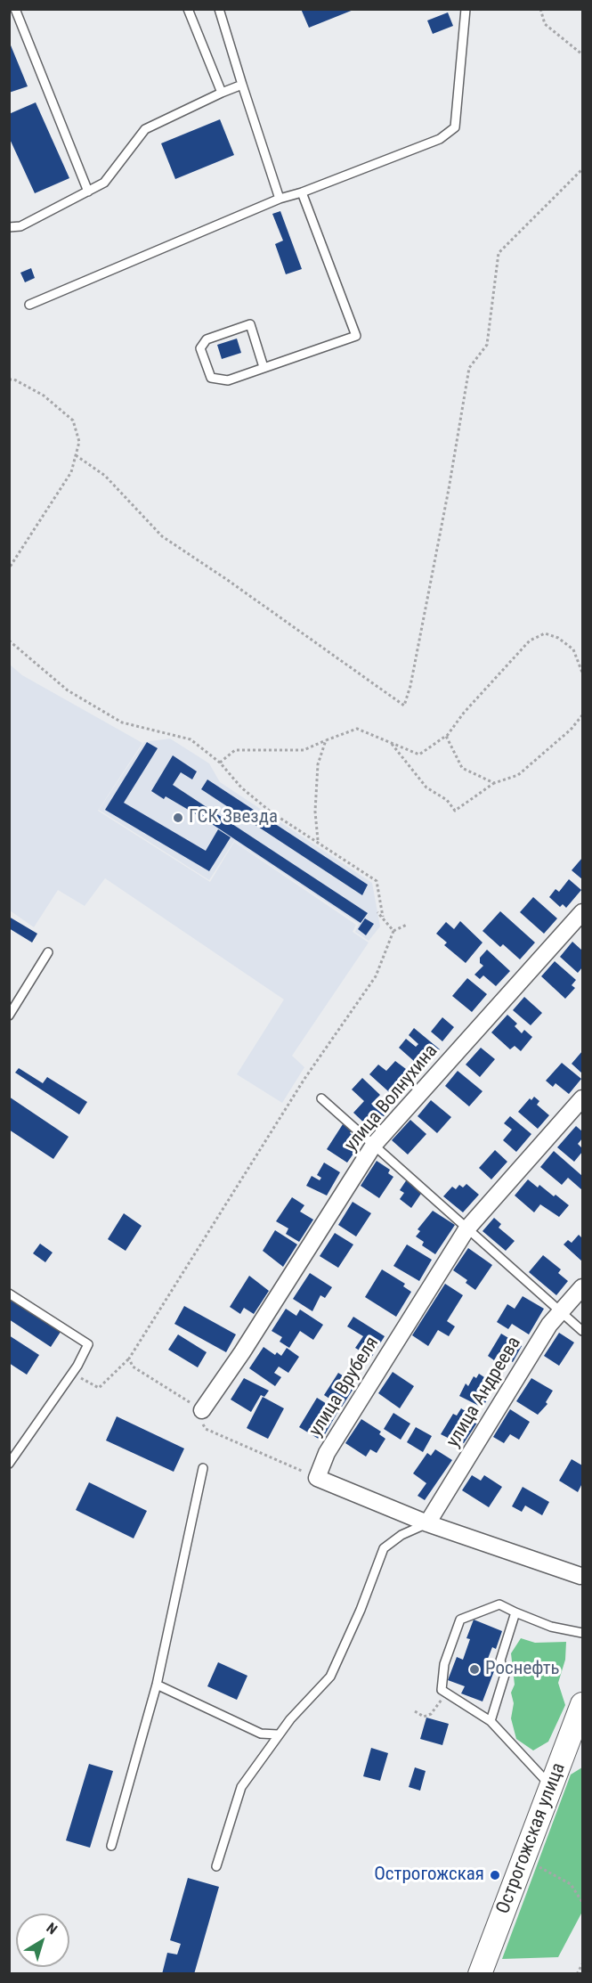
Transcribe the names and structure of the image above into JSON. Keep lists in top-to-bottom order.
{
  "streets": {
    "street": [
      "улица Волнухина",
      "улица Врубеля",
      "улица Андреева",
      "Острогожская улица"
    ]
  },
  "places": ["ГСК Звезда", "Роснефть", "Острогожская"],
  "north": "top right"
}
